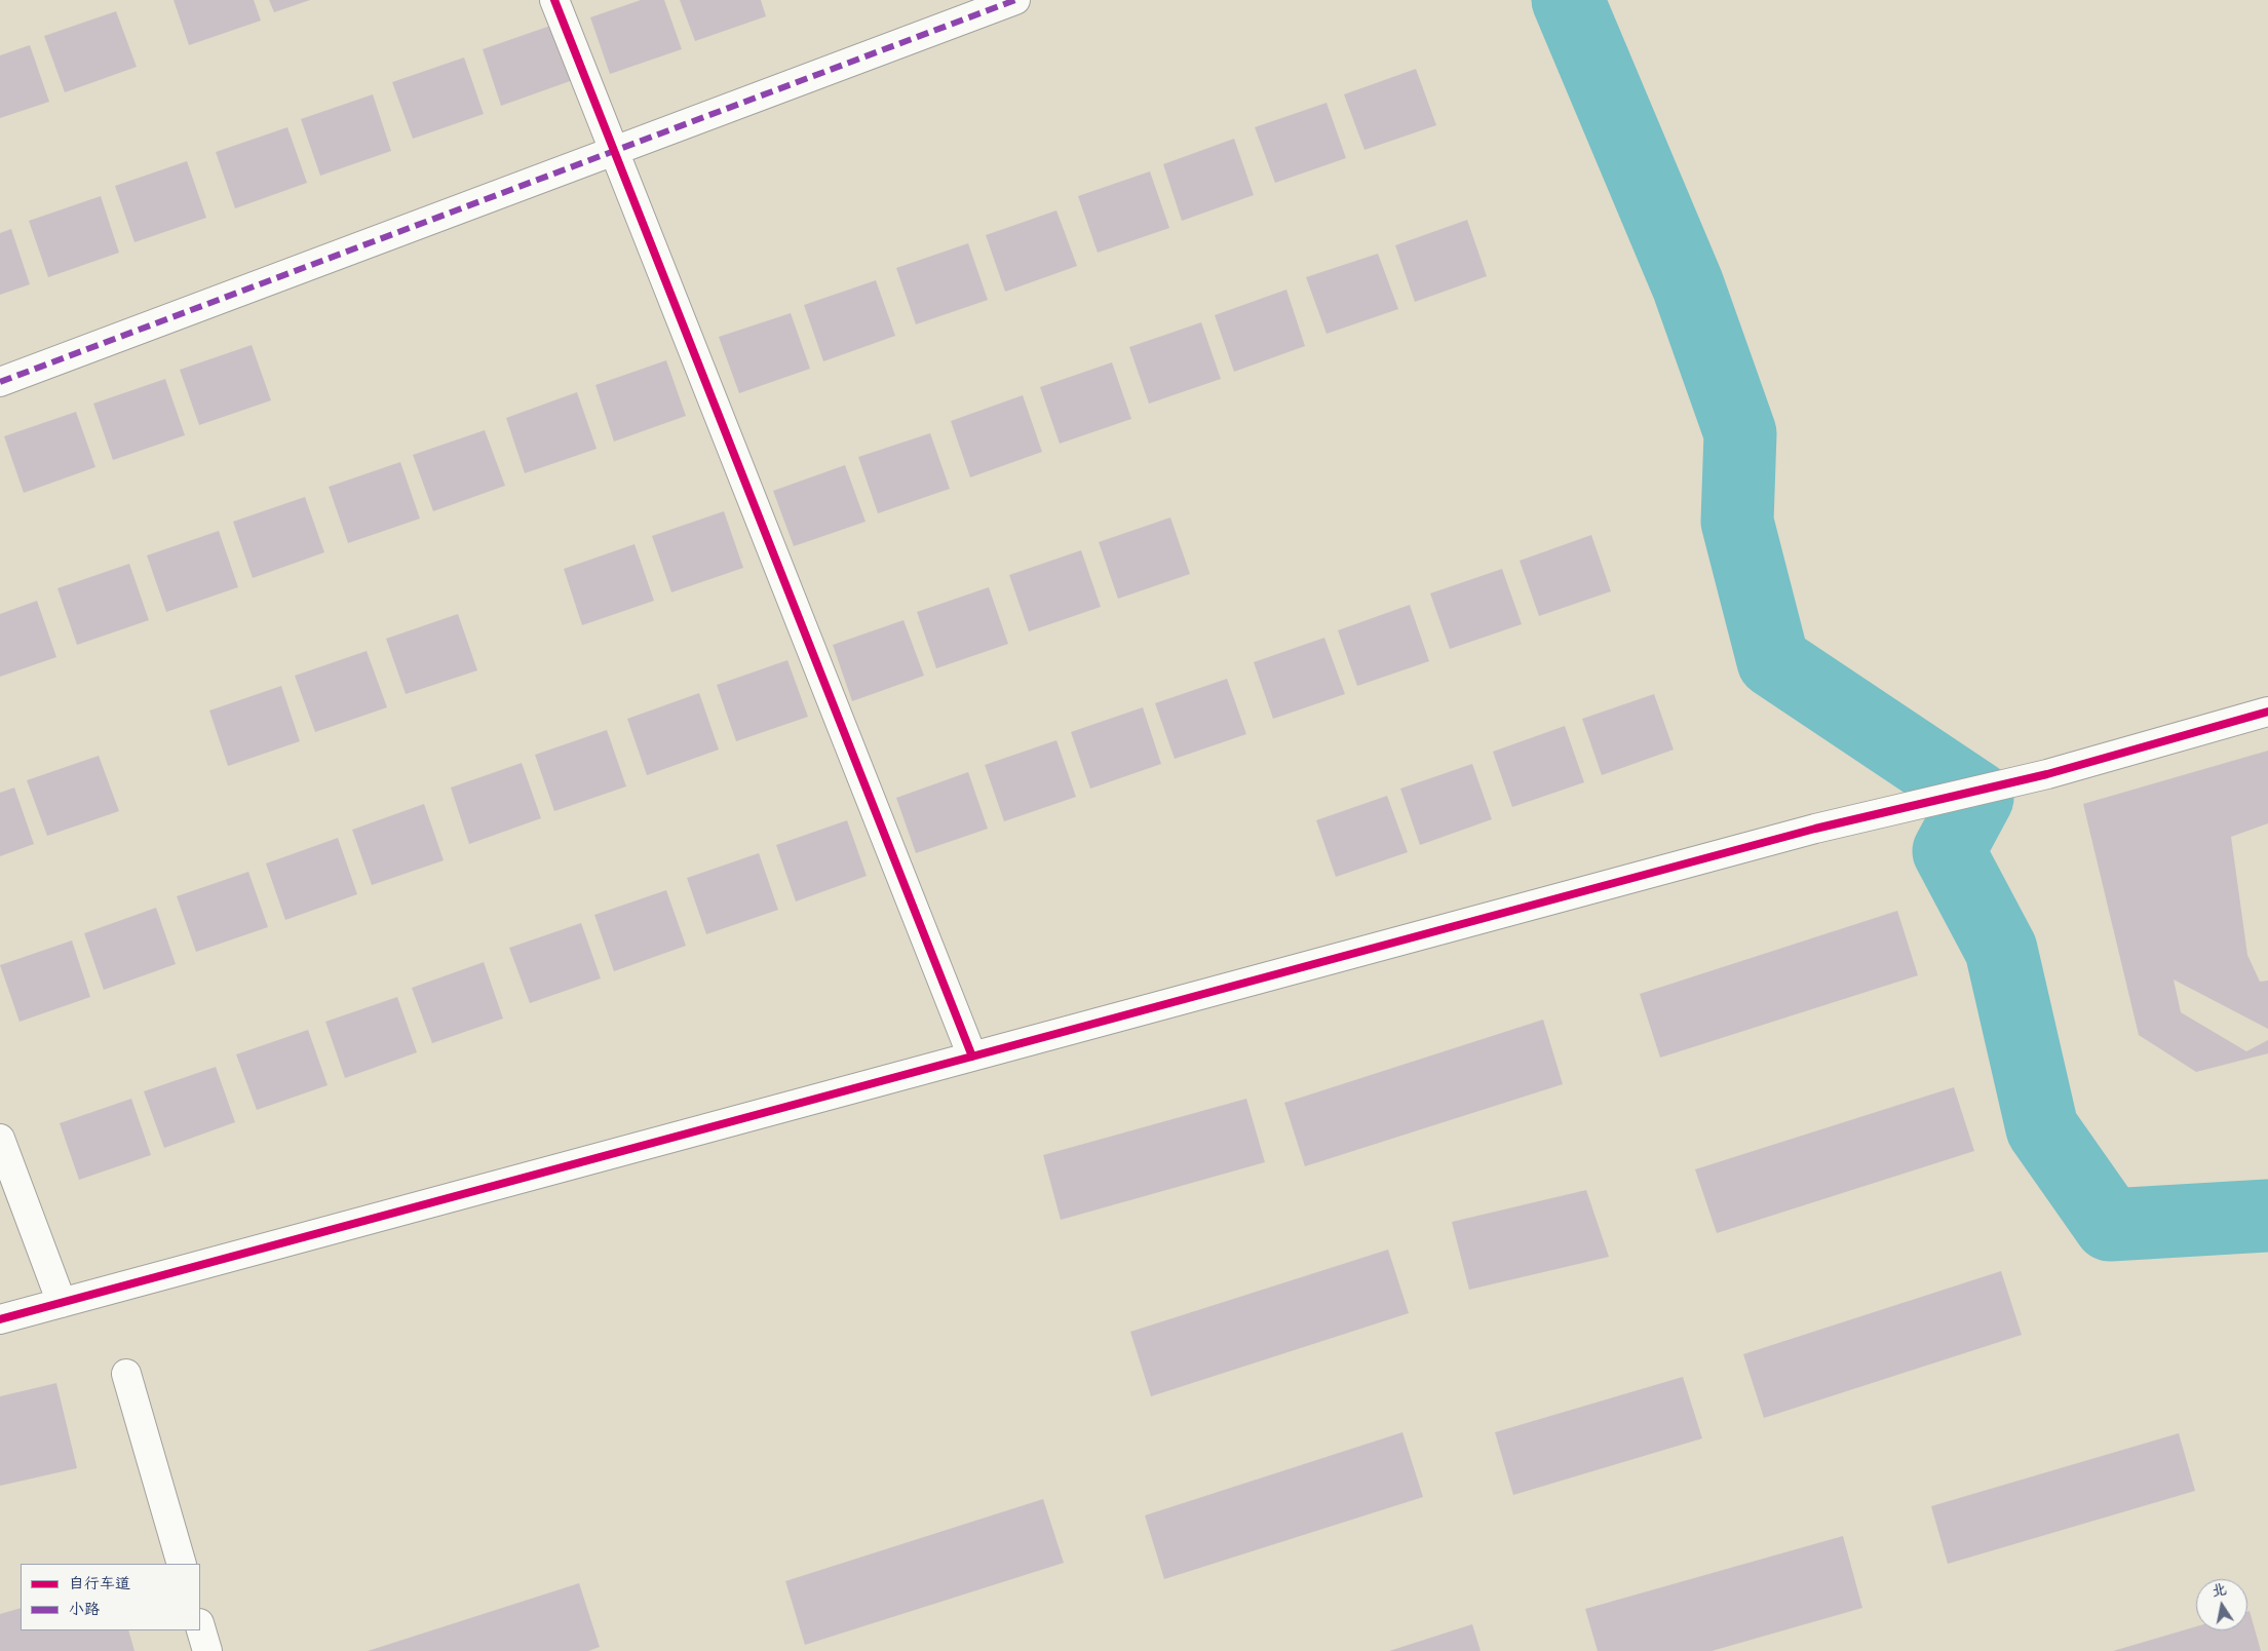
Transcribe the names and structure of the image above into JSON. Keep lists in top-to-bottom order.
{
  "legend": ["自行车道", "小路"],
  "north": "top"
}
